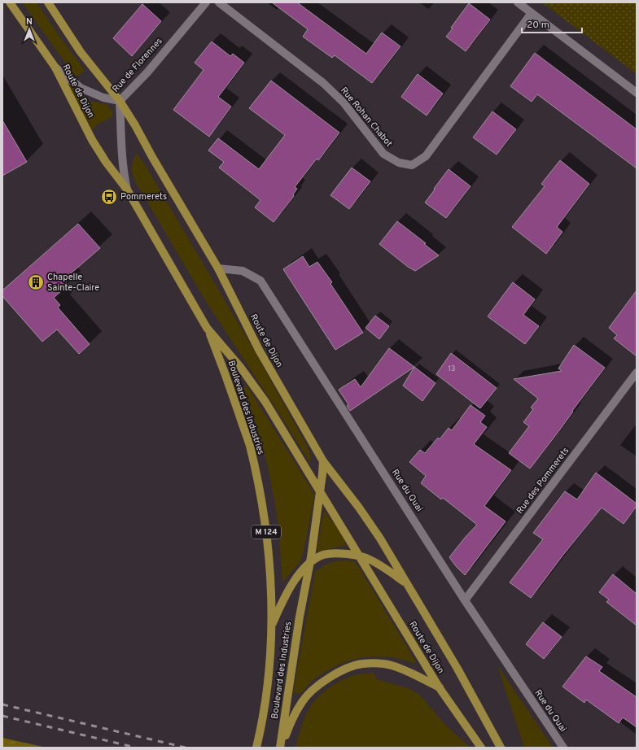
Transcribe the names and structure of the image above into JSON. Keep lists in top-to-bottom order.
{
  "streets": {
    "main road": ["Route de Dijon", "Boulevard des Industries", "M 124"],
    "street": [
      "Rue de Florennes",
      "Rue Rohan Chabot",
      "Rue des Pommerets",
      "Rue du Quai"
    ]
  },
  "crossings": [
    ["Rue de Florennes", "Route de Dijon"],
    ["Route de Dijon", "Boulevard des Industries"],
    ["Route de Dijon", "Rue du Quai"],
    ["Rue des Pommerets", "Rue du Quai"]
  ],
  "places": {
    "bus stop": ["Pommerets"],
    "building": ["Chapelle Sainte-Claire"]
  },
  "house_numbers": ["13"],
  "scale_bar": "20 m",
  "north": "top"
}
